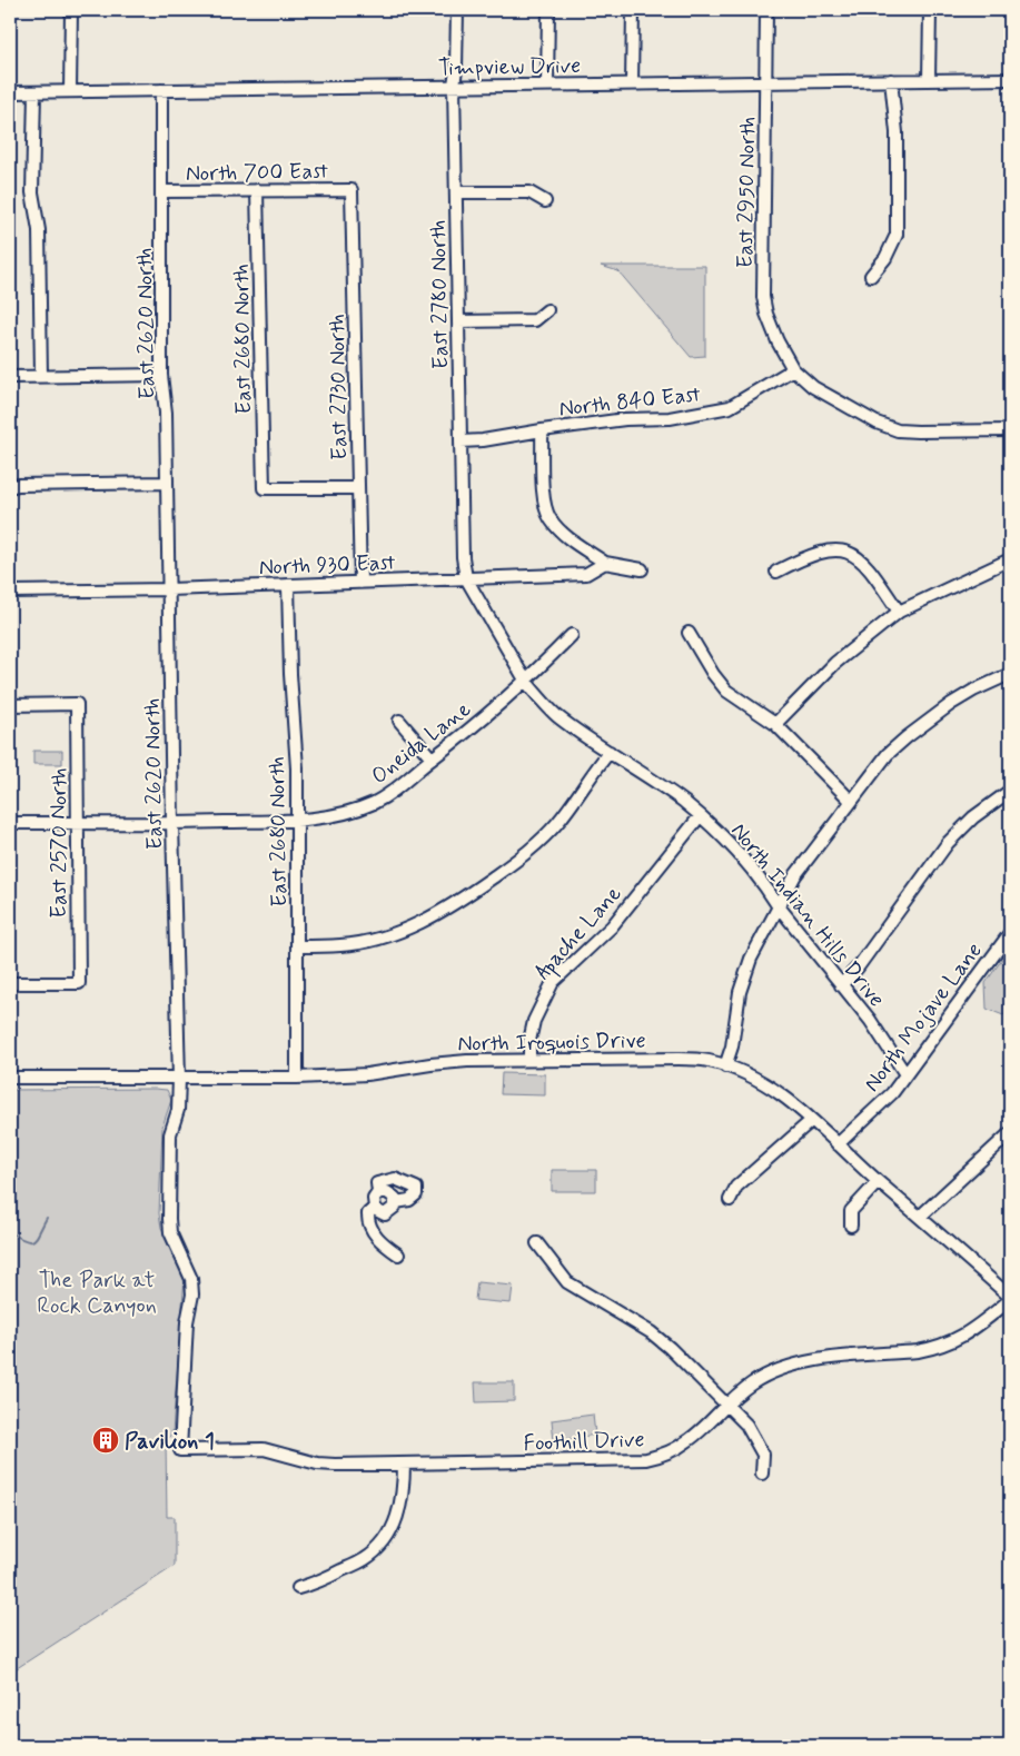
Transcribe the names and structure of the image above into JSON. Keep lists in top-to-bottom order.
{
  "streets": {
    "street": [
      "Timpview Drive",
      "North 700 East",
      "East 2950 North",
      "East 2780 North",
      "East 2620 North",
      "East 2680 North",
      "East 2730 North",
      "North 840 East",
      "North 930 East",
      "Oneida Lane",
      "East 2570 North",
      "North Indian Hills Drive",
      "Apache Lane",
      "North Mojave Lane",
      "North Iroquois Drive",
      "Foothill Drive"
    ]
  },
  "crossings": [
    ["Timpview Drive", "East 2950 North"],
    ["Timpview Drive", "East 2780 North"],
    ["Timpview Drive", "East 2620 North"],
    ["North 700 East", "East 2620 North"],
    ["North 700 East", "East 2680 North"],
    ["North 700 East", "East 2730 North"],
    ["East 2950 North", "North 840 East"],
    ["East 2780 North", "North 840 East"],
    ["East 2780 North", "North 930 East"],
    ["East 2780 North", "North Indian Hills Drive"],
    ["East 2620 North", "North 930 East"],
    ["East 2620 North", "Oneida Lane"],
    ["East 2620 North", "North Iroquois Drive"],
    ["East 2620 North", "Foothill Drive"],
    ["East 2680 North", "East 2730 North"],
    ["East 2680 North", "North 930 East"],
    ["East 2680 North", "Oneida Lane"],
    ["East 2680 North", "North Iroquois Drive"],
    ["East 2730 North", "North 930 East"],
    ["North 930 East", "North Indian Hills Drive"],
    ["Oneida Lane", "East 2570 North"],
    ["Oneida Lane", "North Indian Hills Drive"],
    ["North Indian Hills Drive", "Apache Lane"],
    ["North Indian Hills Drive", "North Mojave Lane"],
    ["Apache Lane", "North Iroquois Drive"],
    ["North Mojave Lane", "North Iroquois Drive"],
    ["North Iroquois Drive", "Foothill Drive"]
  ],
  "parks": ["The Park at Rock Canyon"],
  "places": {
    "building": ["Pavilion 1"]
  }
}
